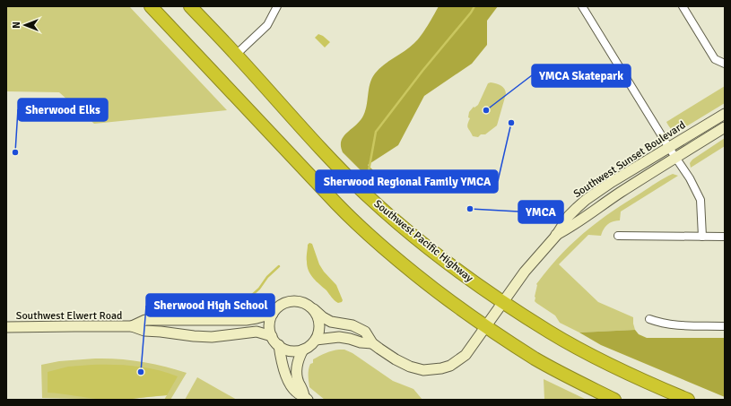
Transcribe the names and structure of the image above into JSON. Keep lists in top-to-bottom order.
{
  "streets": {
    "highway": ["Southwest Pacific Highway"],
    "main road": ["Southwest Sunset Boulevard", "Southwest Elwert Road"]
  },
  "crossings": [
    ["Southwest Sunset Boulevard", "Southwest Pacific Highway"]
  ],
  "places": [
    "YMCA Skatepark",
    "Sherwood Regional Family YMCA",
    "Sherwood Elks",
    "YMCA",
    "Sherwood High School"
  ],
  "north": "left"
}
